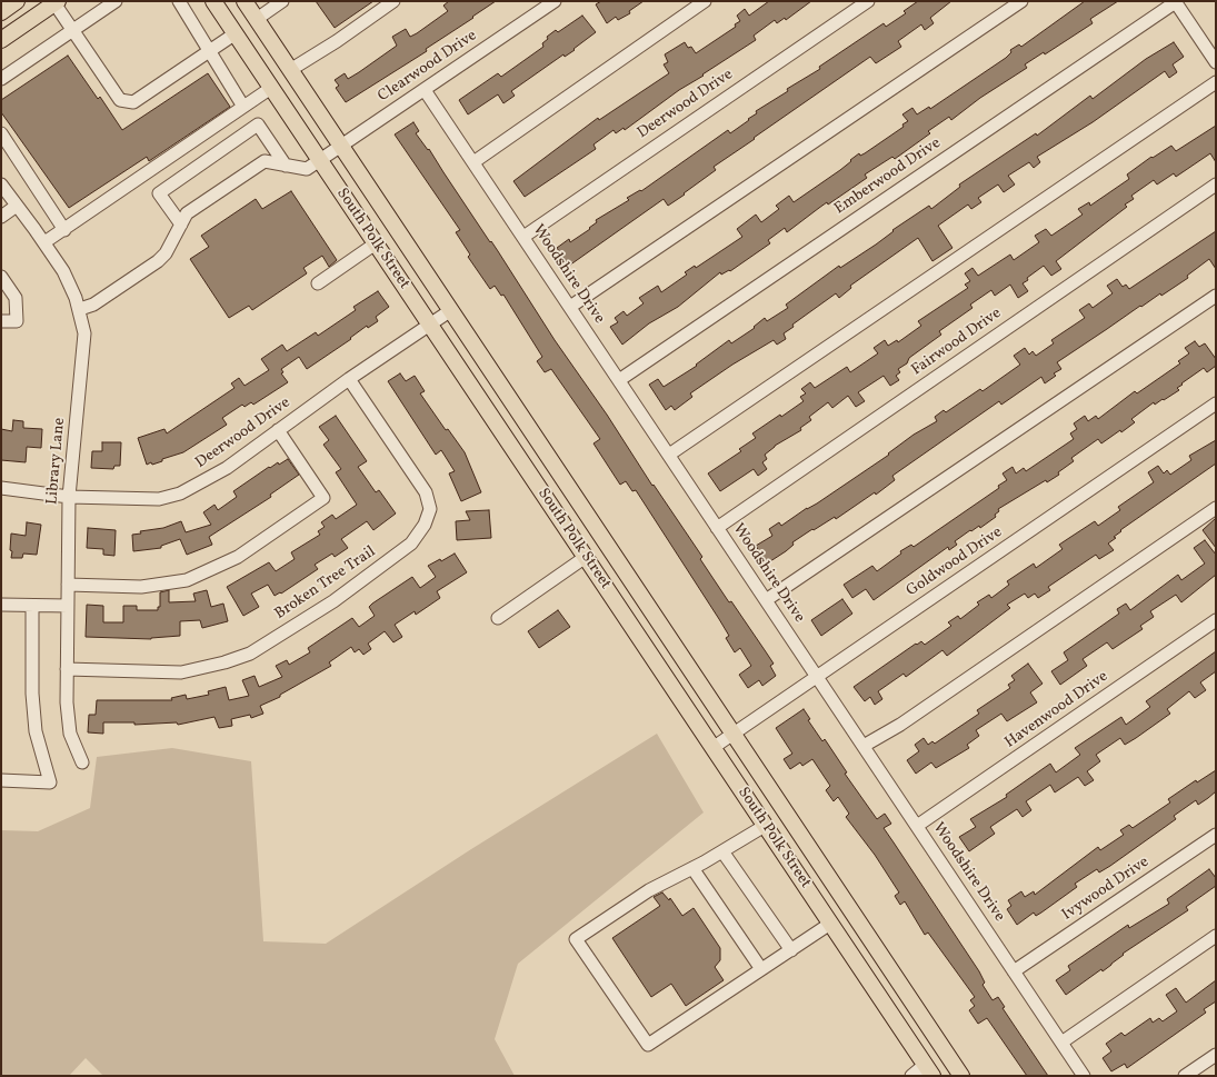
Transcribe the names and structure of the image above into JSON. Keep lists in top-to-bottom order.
{
  "streets": {
    "main road": ["South Polk Street"],
    "street": [
      "Clearwood Drive",
      "Deerwood Drive",
      "Emberwood Drive",
      "Woodshire Drive",
      "Fairwood Drive",
      "Library Lane",
      "Goldwood Drive",
      "Broken Tree Trail",
      "Havenwood Drive",
      "Ivywood Drive"
    ]
  },
  "crossings": [
    ["Clearwood Drive", "South Polk Street"],
    ["Clearwood Drive", "Woodshire Drive"],
    ["Clearwood Drive", "Library Lane"],
    ["Deerwood Drive", "South Polk Street"],
    ["Deerwood Drive", "Woodshire Drive"],
    ["Deerwood Drive", "Library Lane"],
    ["Deerwood Drive", "Broken Tree Trail"],
    ["Emberwood Drive", "Woodshire Drive"],
    ["South Polk Street", "Goldwood Drive"],
    ["Woodshire Drive", "Fairwood Drive"],
    ["Woodshire Drive", "Goldwood Drive"],
    ["Woodshire Drive", "Havenwood Drive"],
    ["Woodshire Drive", "Ivywood Drive"],
    ["Library Lane", "Broken Tree Trail"]
  ]
}
